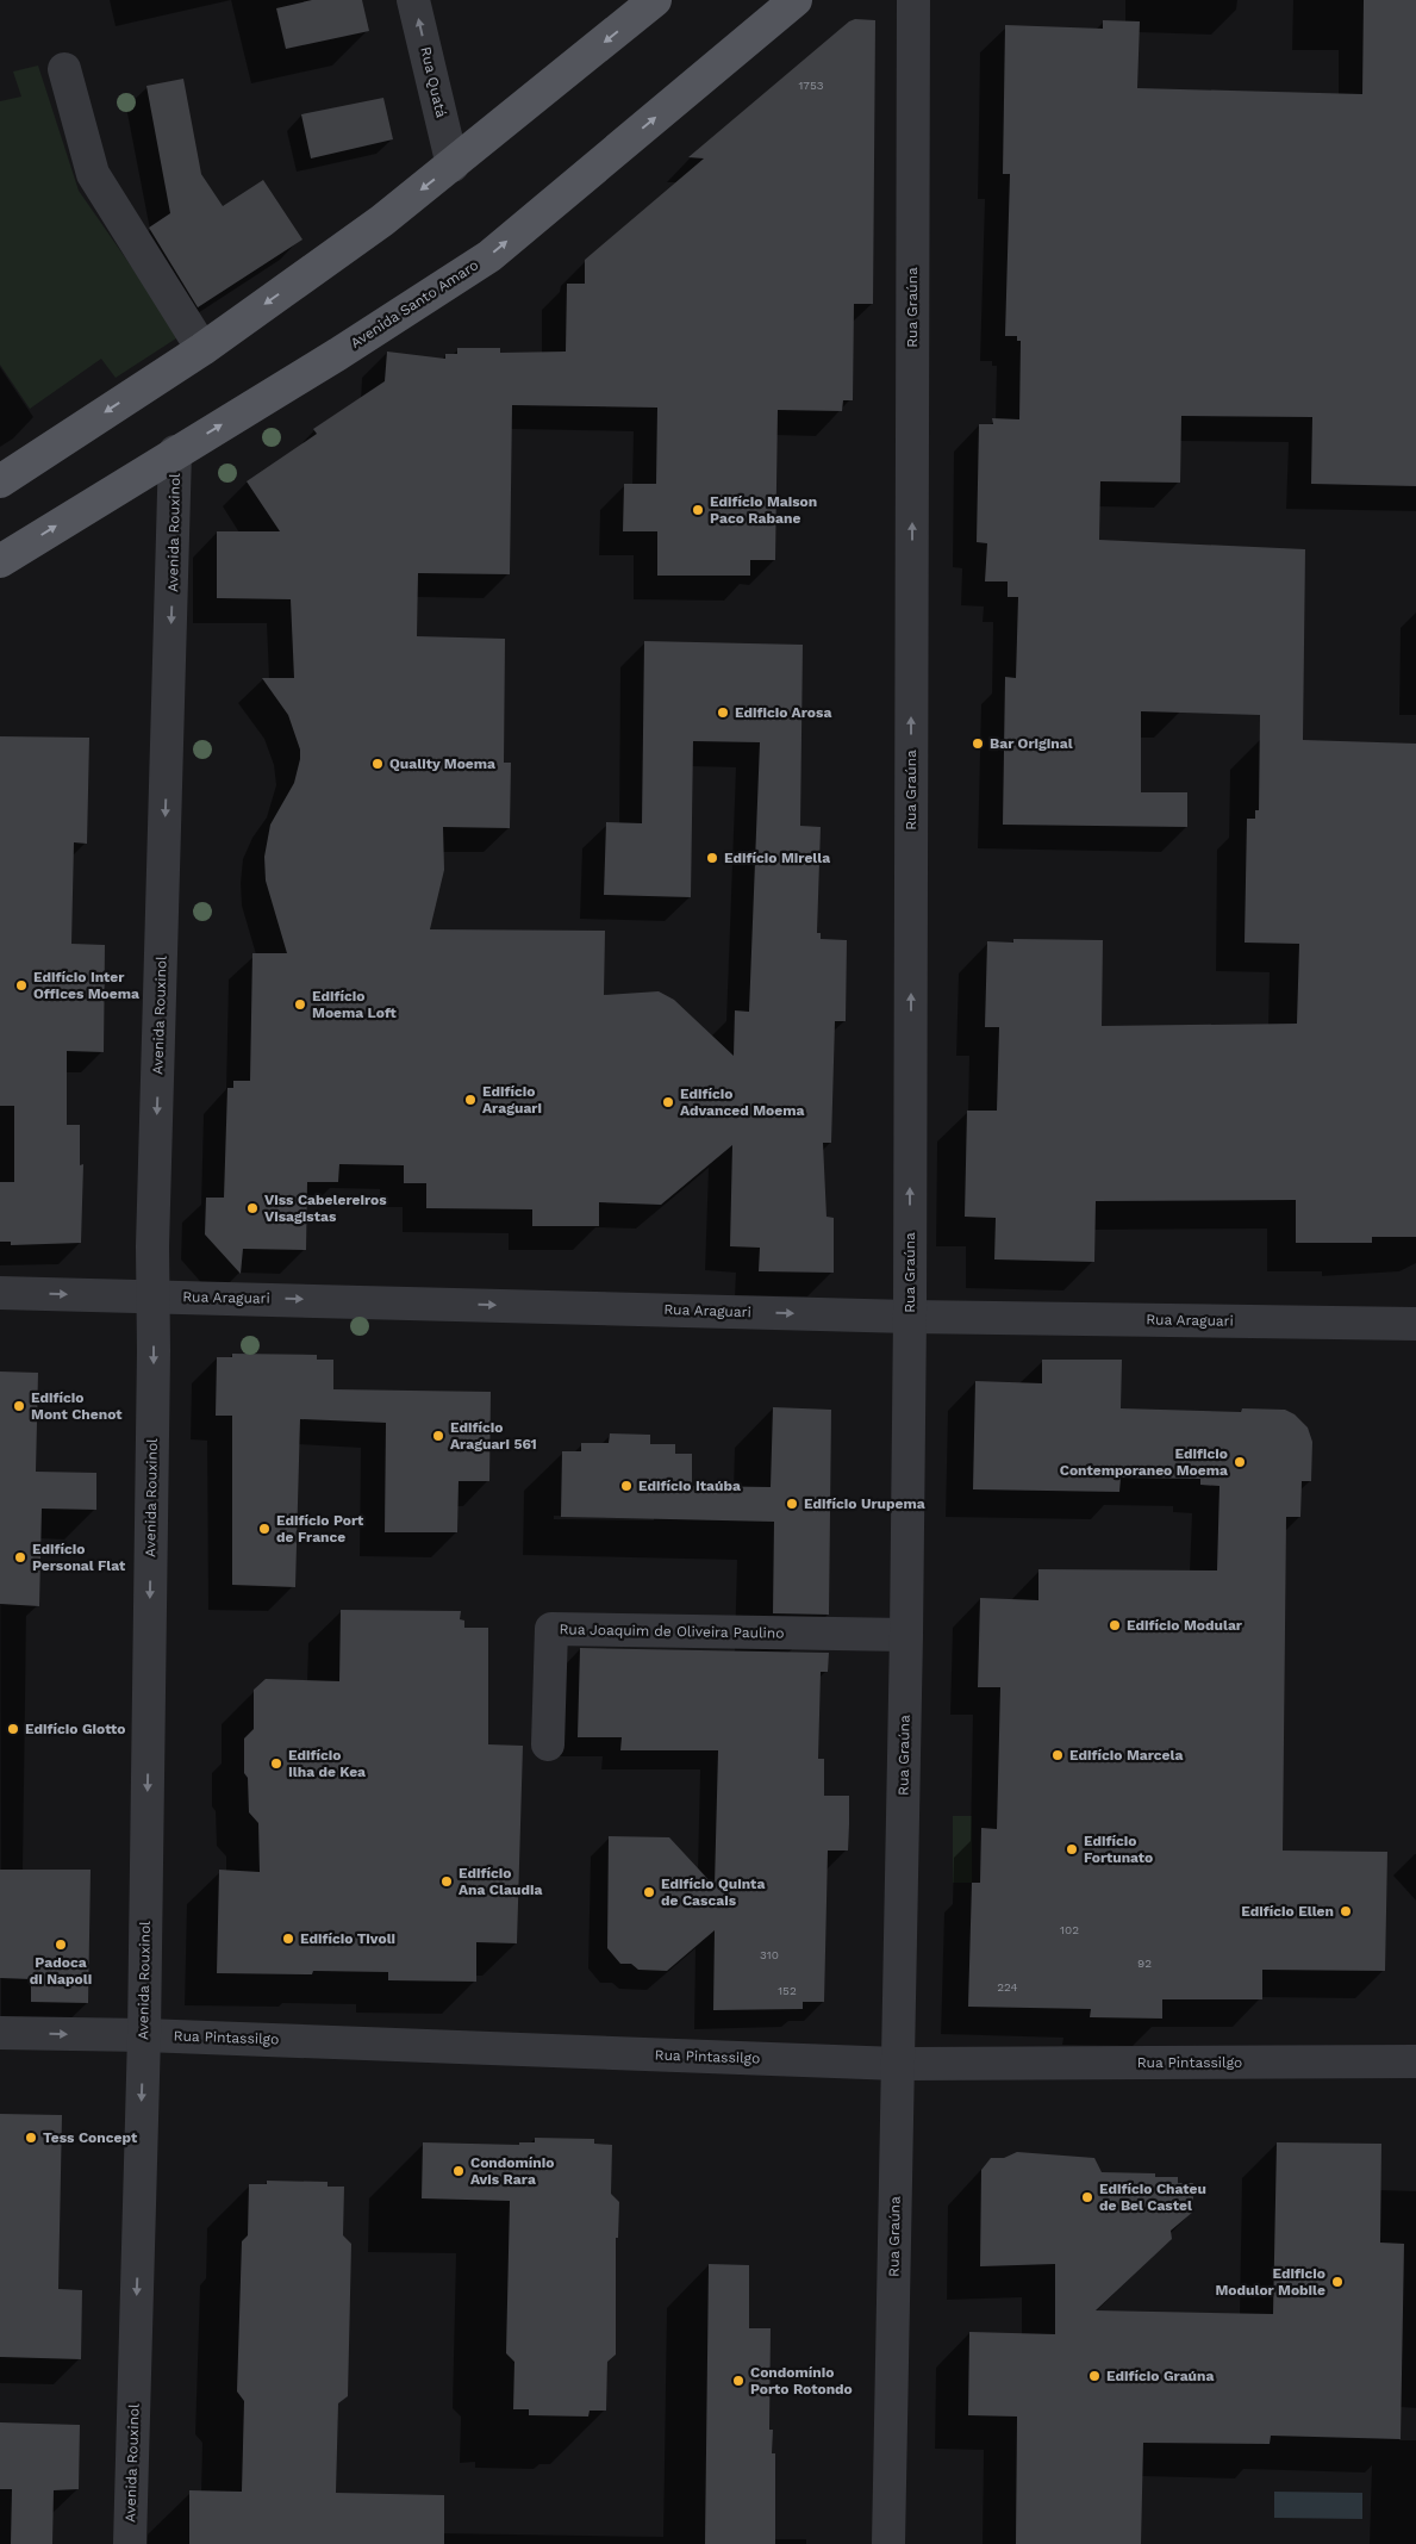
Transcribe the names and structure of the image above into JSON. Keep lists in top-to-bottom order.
{
  "streets": {
    "main road": ["Avenida Santo Amaro"],
    "street": [
      "Rua Quatá",
      "Rua Graúna",
      "Avenida Rouxinol",
      "Rua Araguari",
      "Rua Joaquim de Oliveira Paulino",
      "Rua Pintassilgo"
    ]
  },
  "crossings": [
    ["Avenida Santo Amaro", "Avenida Rouxinol"],
    ["Rua Graúna", "Rua Araguari"],
    ["Rua Graúna", "Rua Joaquim de Oliveira Paulino"],
    ["Rua Graúna", "Rua Pintassilgo"],
    ["Avenida Rouxinol", "Rua Araguari"],
    ["Avenida Rouxinol", "Rua Pintassilgo"]
  ],
  "one_way": [
    "Rua Quatá",
    "Rua Graúna",
    "Avenida Rouxinol",
    "Rua Araguari"
  ],
  "places": [
    "Edifício Maison Paco Rabane",
    "Edificio Arosa",
    "Bar Original",
    "Quality Moema",
    "Edifício Mirella",
    "Edifício Inter Offices Moema",
    "Edifício Moema Loft",
    "Edifício Araguari",
    "Edifício Advanced Moema",
    "Viss Cabelereiros Visagistas",
    "Edifício Mont Chenot",
    "Edifício Araguari 561",
    "Edificio Contemporaneo Moema",
    "Edifício Itaúba",
    "Edifício Urupema",
    "Edifício Port de France",
    "Edifício Personal Flat",
    "Edifício Modular",
    "Edifício Giotto",
    "Edifício Marcela",
    "Edifício Ilha de Kea",
    "Edifício Fortunato",
    "Edifício Ana Claudia",
    "Edifício Quinta de Cascais",
    "Edifício Ellen",
    "Edifício Tivoli",
    "Padoca di Napoli",
    "Tess Concept",
    "Condomínio Avis Rara",
    "Edifício Chateu de Bel Castel",
    "Edificio Modulor Mobile",
    "Edifício Graúna",
    "Condomínio Porto Rotondo"
  ],
  "house_numbers": [
    "1753",
    "102",
    "310",
    "92",
    "224",
    "152"
  ]
}
